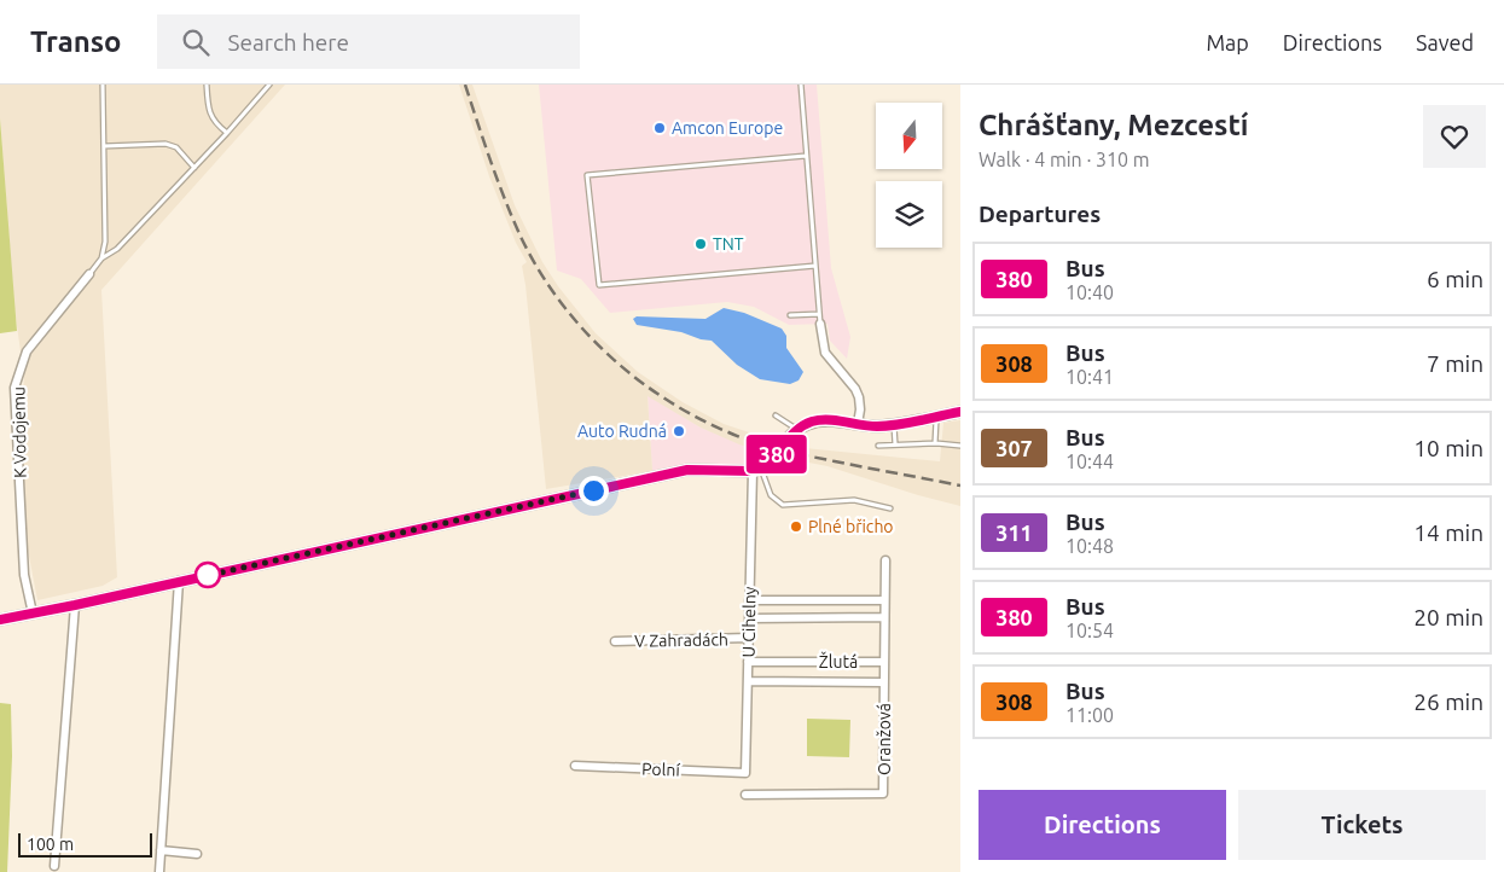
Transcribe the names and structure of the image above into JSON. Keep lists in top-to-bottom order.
{
  "streets": {
    "street": [
      "K Vodojemu",
      "U Cihelny",
      "V Zahradách",
      "Žlutá",
      "Oranžová",
      "Polní"
    ]
  },
  "crossings": [
    ["U Cihelny", "V Zahradách"],
    ["U Cihelny", "Žlutá"],
    ["U Cihelny", "Oranžová"],
    ["U Cihelny", "Polní"]
  ],
  "places": [
    "Amcon Europe",
    "TNT",
    "Auto Rudná",
    "Plné břicho"
  ],
  "lines": ["bus line 380"],
  "scale_bar": "100 m",
  "north": "bottom",
  "page": {
    "header": "Transo",
    "search": "Search here",
    "nav": ["Map", "Directions", "Saved"],
    "on_map": "380",
    "heading": [
      ["Chrášťany, Mezcestí", "Walk · 4 min · 310 m"],
      "Departures"
    ],
    "list": [
      {
        "mark": "380",
        "name": "Bus",
        "note": "10:40",
        "value": "6 min"
      },
      {
        "mark": "308",
        "name": "Bus",
        "note": "10:41",
        "value": "7 min"
      },
      {
        "mark": "307",
        "name": "Bus",
        "note": "10:44",
        "value": "10 min"
      },
      {
        "mark": "311",
        "name": "Bus",
        "note": "10:48",
        "value": "14 min"
      },
      {
        "mark": "380",
        "name": "Bus",
        "note": "10:54",
        "value": "20 min"
      },
      {
        "mark": "308",
        "name": "Bus",
        "note": "11:00",
        "value": "26 min"
      }
    ],
    "buttons": ["Directions", "Tickets"],
    "scale": "100 m"
  }
}
